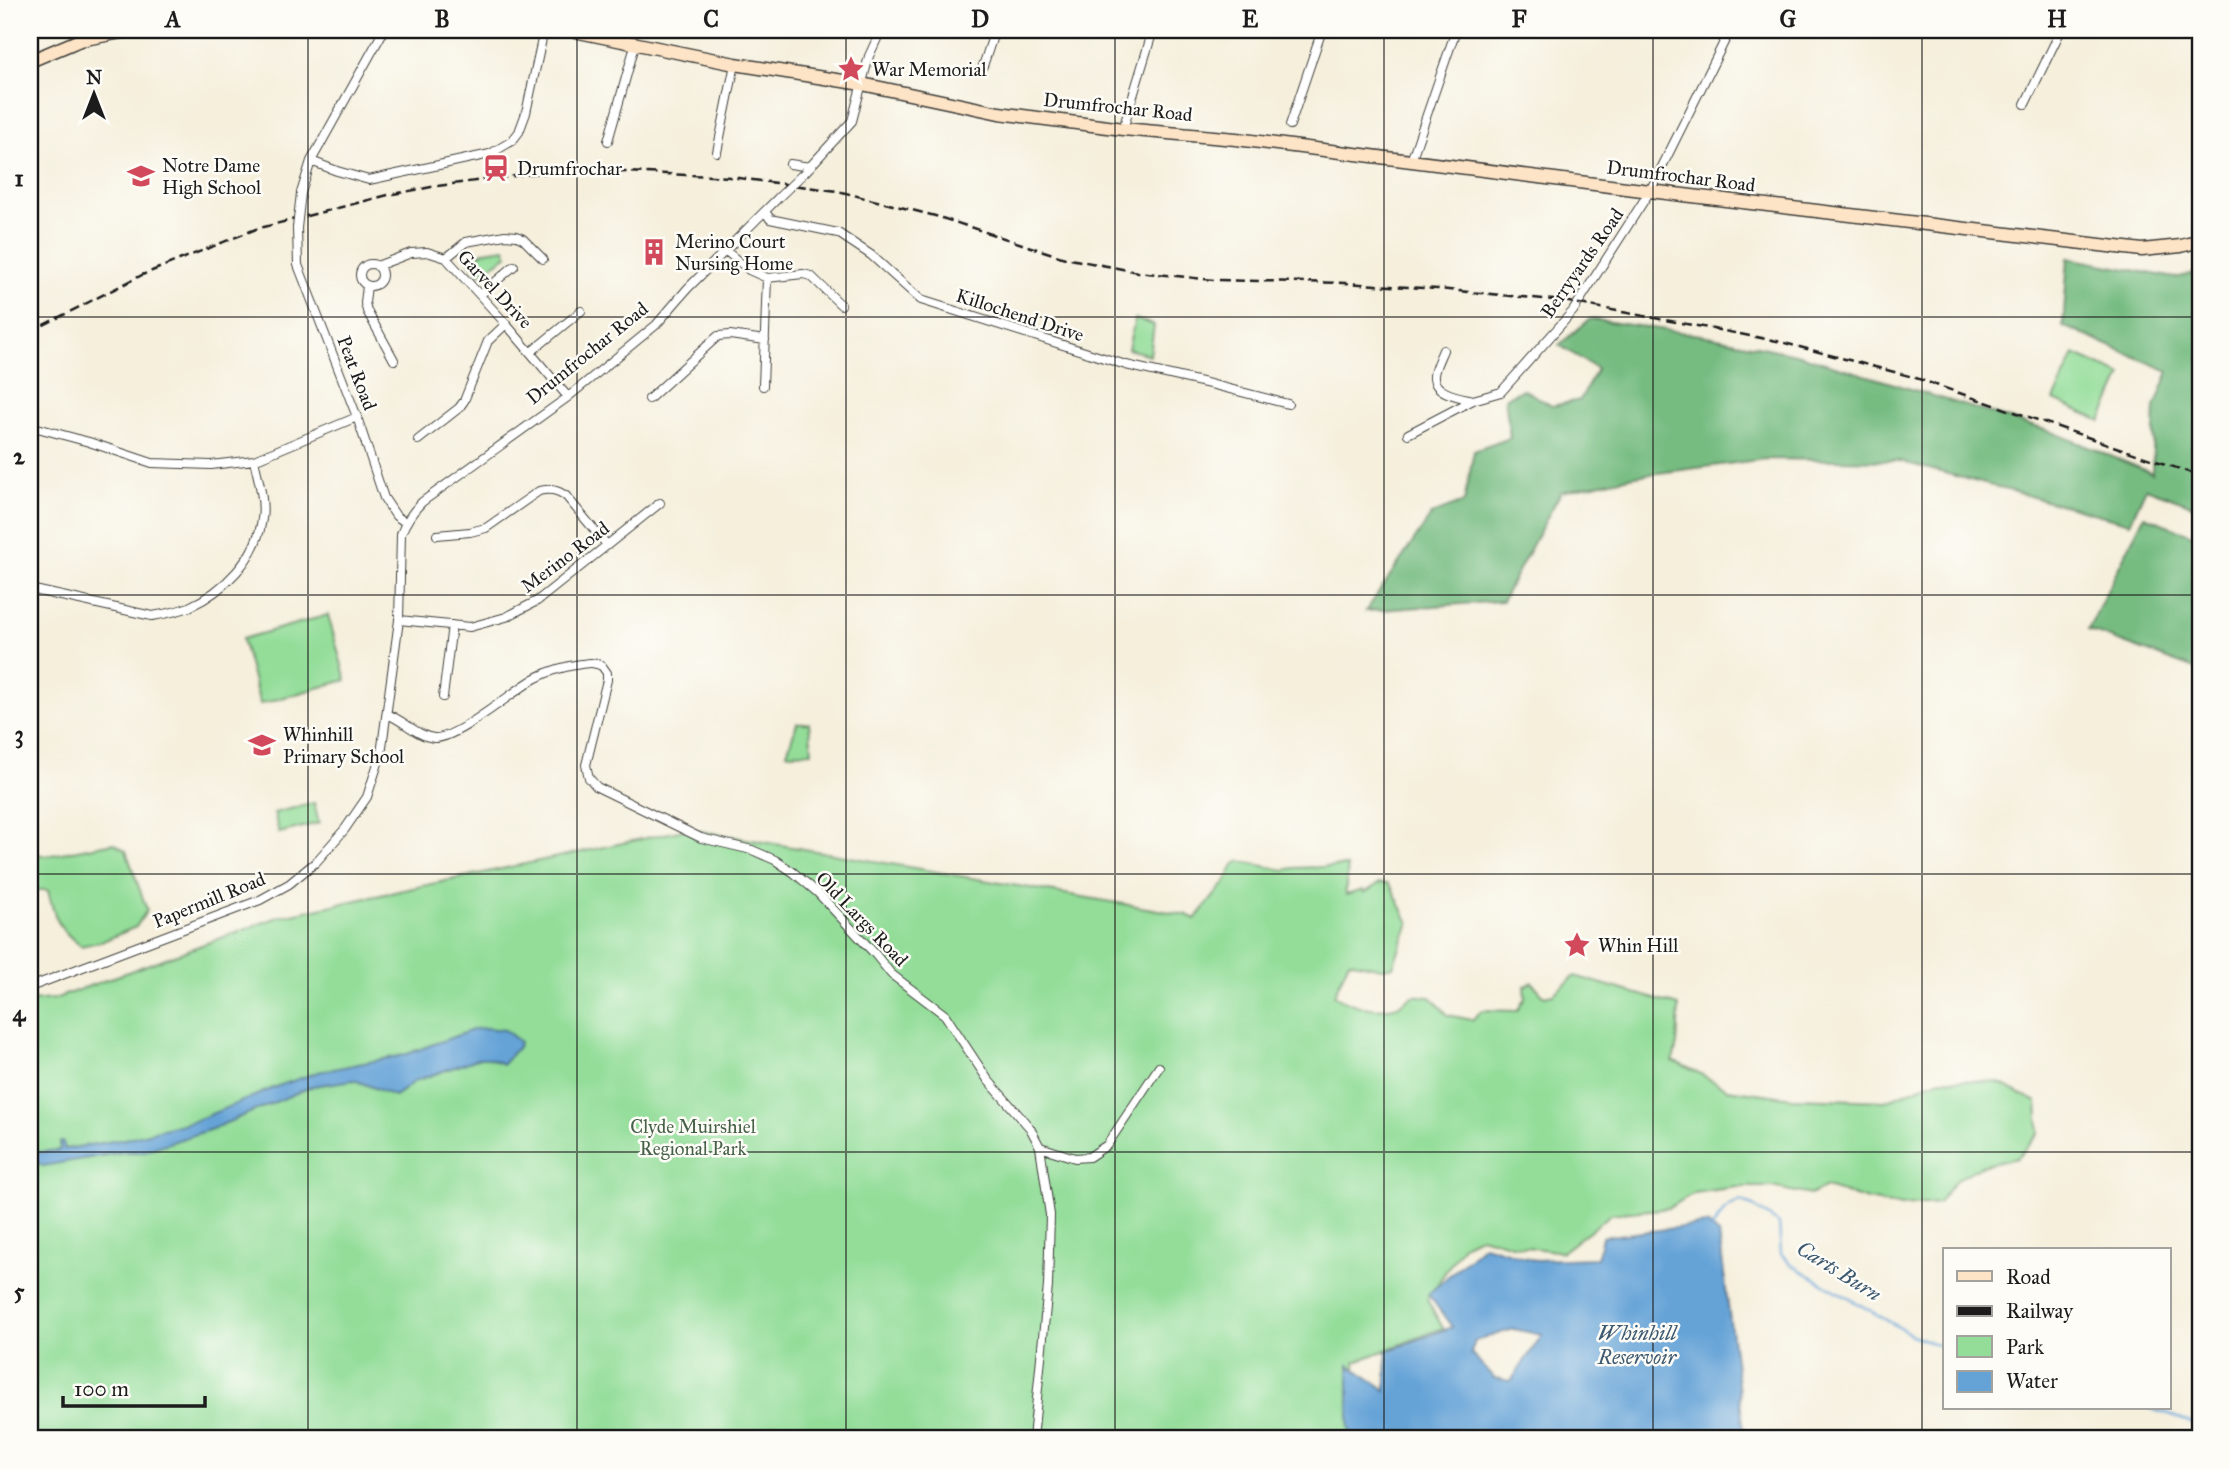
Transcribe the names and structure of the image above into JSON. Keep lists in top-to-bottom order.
{
  "streets": {
    "main road": ["Drumfrochar Road"],
    "street": [
      "Berryyards Road",
      "Garvel Drive",
      "Killochend Drive",
      "Peat Road",
      "Merino Road",
      "Papermill Road",
      "Old Largs Road"
    ]
  },
  "crossings": [
    ["Drumfrochar Road", "Berryyards Road"],
    ["Drumfrochar Road", "Garvel Drive"],
    ["Drumfrochar Road", "Killochend Drive"],
    ["Drumfrochar Road", "Peat Road"],
    ["Papermill Road", "Old Largs Road"]
  ],
  "water": ["Carts Burn", "Whinhill Reservoir"],
  "parks": ["Clyde Muirshiel Regional Park"],
  "places": {
    "place": ["War Memorial", "Whin Hill"],
    "station": ["Drumfrochar"],
    "school or university": ["Notre Dame High School", "Whinhill Primary School"],
    "building": ["Merino Court Nursing Home"]
  },
  "legend": [
    "Road",
    "Railway",
    "Park",
    "Water"
  ],
  "scale_bar": "100 m",
  "north": "top",
  "grid": {
    "columns": [
      "A",
      "B",
      "C",
      "D",
      "E",
      "F",
      "G",
      "H"
    ],
    "rows": [
      "1",
      "2",
      "3",
      "4",
      "5"
    ]
  }
}
